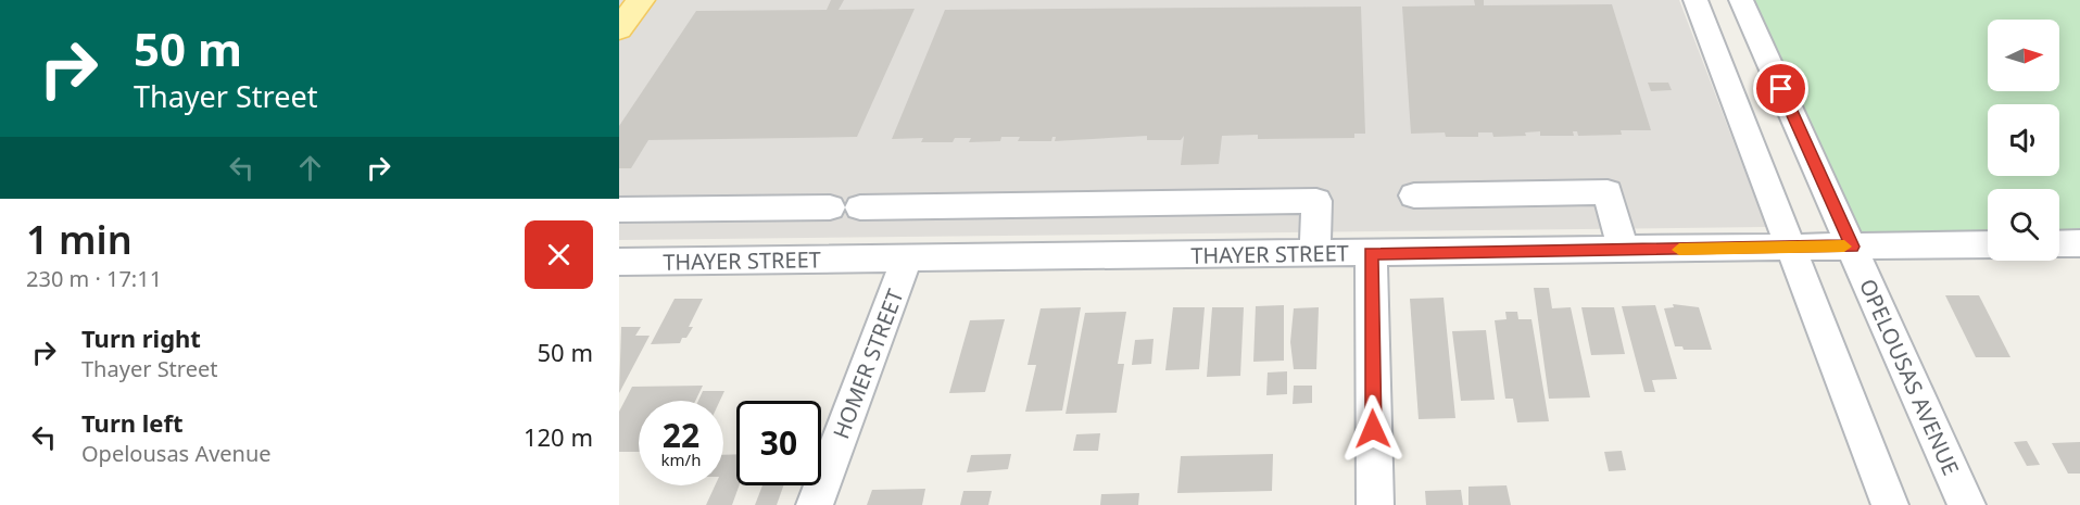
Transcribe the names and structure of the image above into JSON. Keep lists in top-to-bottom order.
{
  "streets": {
    "street": ["THAYER STREET", "HOMER STREET", "OPELOUSAS AVENUE"]
  },
  "crossings": [
    ["THAYER STREET", "HOMER STREET"],
    ["THAYER STREET", "OPELOUSAS AVENUE"]
  ],
  "north": "right",
  "page": {
    "turn": ["50 m", "Thayer Street"],
    "heading": ["1 min", "230 m · 17:11"],
    "list": [
      {
        "name": "Turn right",
        "note": "Thayer Street",
        "value": "50 m"
      },
      {
        "name": "Turn left",
        "note": "Opelousas Avenue",
        "value": "120 m"
      }
    ],
    "speed": "22 km/h",
    "limit": "30"
  }
}
